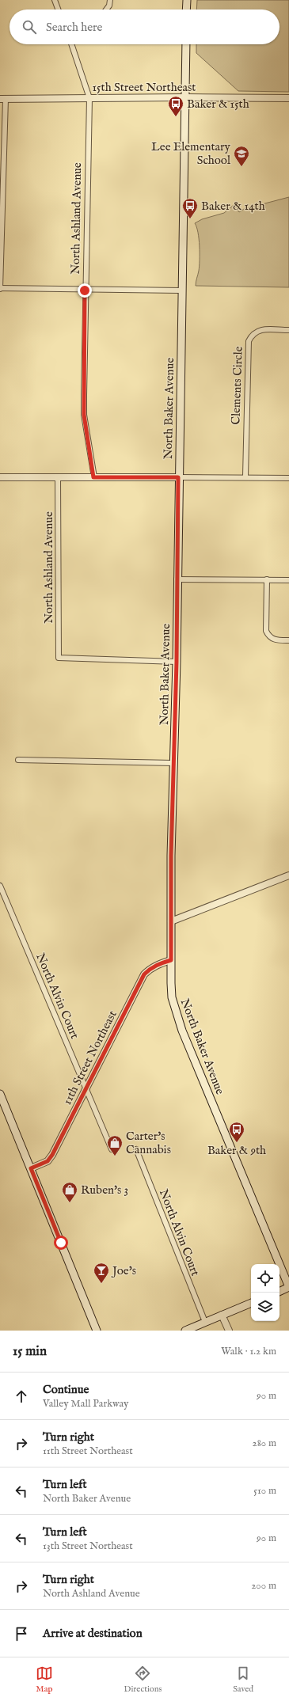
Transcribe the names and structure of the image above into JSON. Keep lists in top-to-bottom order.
{
  "streets": {
    "main road": ["North Baker Avenue"],
    "street": [
      "15th Street Northeast",
      "North Ashland Avenue",
      "Clements Circle",
      "North Alvin Court",
      "11th Street Northeast"
    ]
  },
  "crossings": [
    ["15th Street Northeast", "North Ashland Avenue"],
    ["15th Street Northeast", "North Baker Avenue"],
    ["North Ashland Avenue", "North Baker Avenue"],
    ["North Baker Avenue", "11th Street Northeast"],
    ["North Alvin Court", "11th Street Northeast"]
  ],
  "places": {
    "bus stop": ["Baker & 15th", "Baker & 14th", "Baker & 9th"],
    "school or university": ["Lee Elementary School"],
    "shop": ["Carter's Cannabis", "Ruben's 3"],
    "bar": ["Joe's"]
  },
  "page": {
    "search": "Search here",
    "heading": ["15 min", "Walk · 1.2 km"],
    "list": [
      ["Continue", "Valley Mall Parkway", "90 m"],
      ["Turn right", "11th Street Northeast", "280 m"],
      ["Turn left", "North Baker Avenue", "510 m"],
      ["Turn left", "13th Street Northeast", "90 m"],
      ["Turn right", "North Ashland Avenue", "200 m"],
      "Arrive at destination"
    ],
    "nav": ["Map", "Directions", "Saved"]
  }
}
